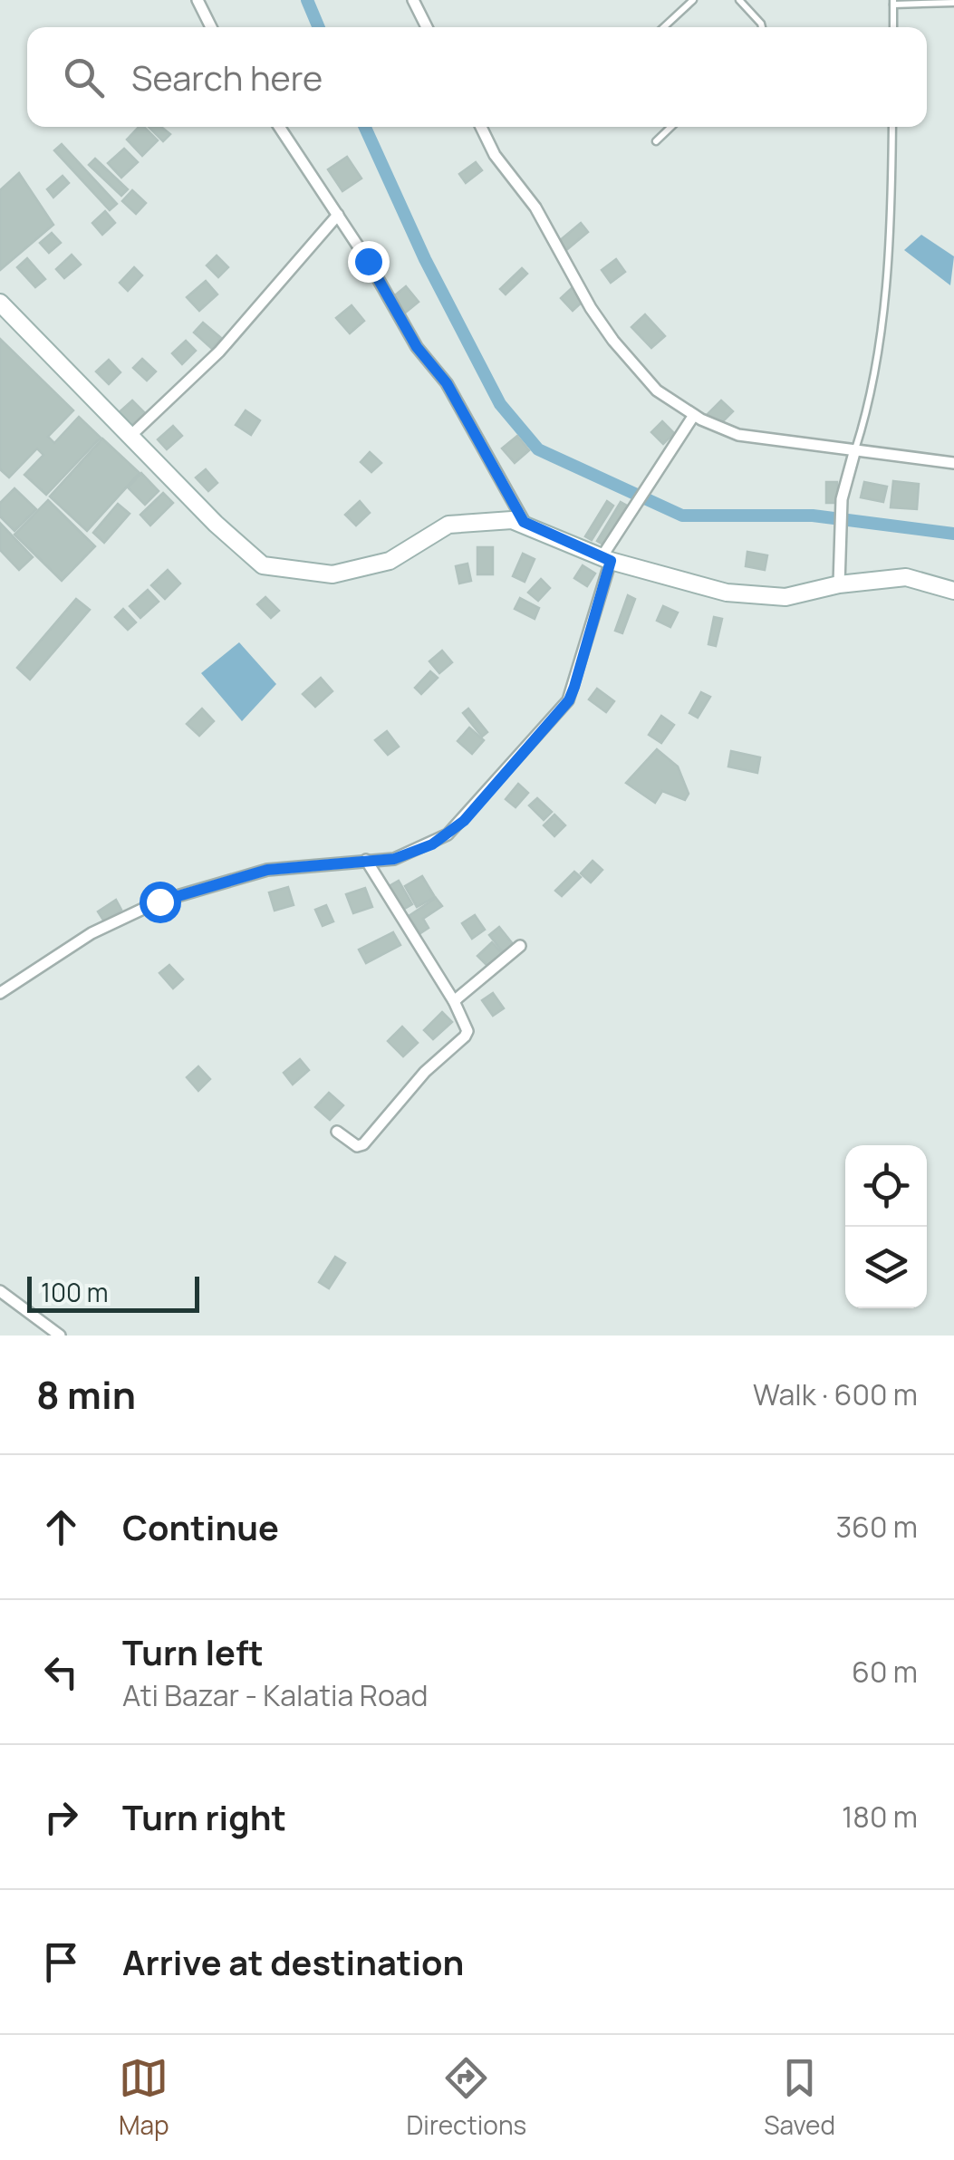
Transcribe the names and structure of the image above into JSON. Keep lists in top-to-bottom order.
{
  "scale_bar": "100 m",
  "page": {
    "search": "Search here",
    "scale": "100 m",
    "heading": ["8 min", "Walk · 600 m"],
    "list": [
      ["Continue", "360 m"],
      ["Turn left", "Ati Bazar - Kalatia Road", "60 m"],
      ["Turn right", "180 m"],
      "Arrive at destination"
    ],
    "nav": ["Map", "Directions", "Saved"]
  }
}
